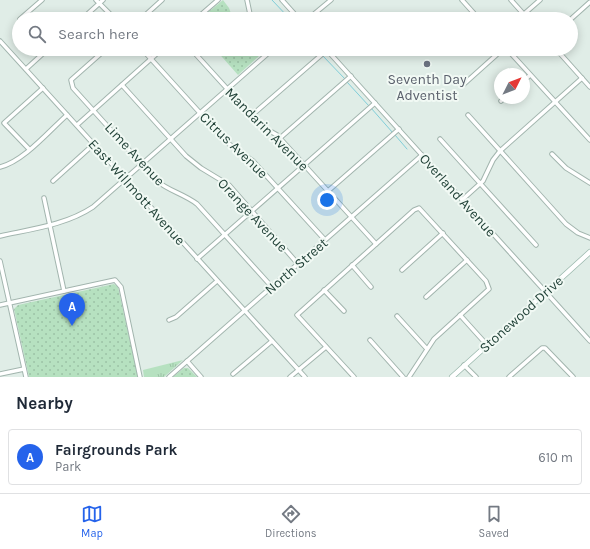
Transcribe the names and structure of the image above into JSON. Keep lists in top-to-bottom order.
{
  "streets": {
    "street": [
      "Mandarin Avenue",
      "Citrus Avenue",
      "Lime Avenue",
      "East Willmott Avenue",
      "Overland Avenue",
      "Orange Avenue",
      "North Street",
      "Stonewood Drive"
    ]
  },
  "crossings": [
    ["Mandarin Avenue", "North Street"],
    ["Citrus Avenue", "North Street"],
    ["Lime Avenue", "North Street"],
    ["East Willmott Avenue", "North Street"],
    ["Overland Avenue", "North Street"],
    ["Overland Avenue", "Stonewood Drive"],
    ["Orange Avenue", "North Street"]
  ],
  "places": ["Seventh Day Adventist"],
  "north": "top right",
  "page": {
    "search": "Search here",
    "pins": "A",
    "heading": "Nearby",
    "list": [
      {
        "mark": "A",
        "name": "Fairgrounds Park",
        "note": "Park",
        "value": "610 m"
      }
    ],
    "nav": ["Map", "Directions", "Saved"]
  }
}
